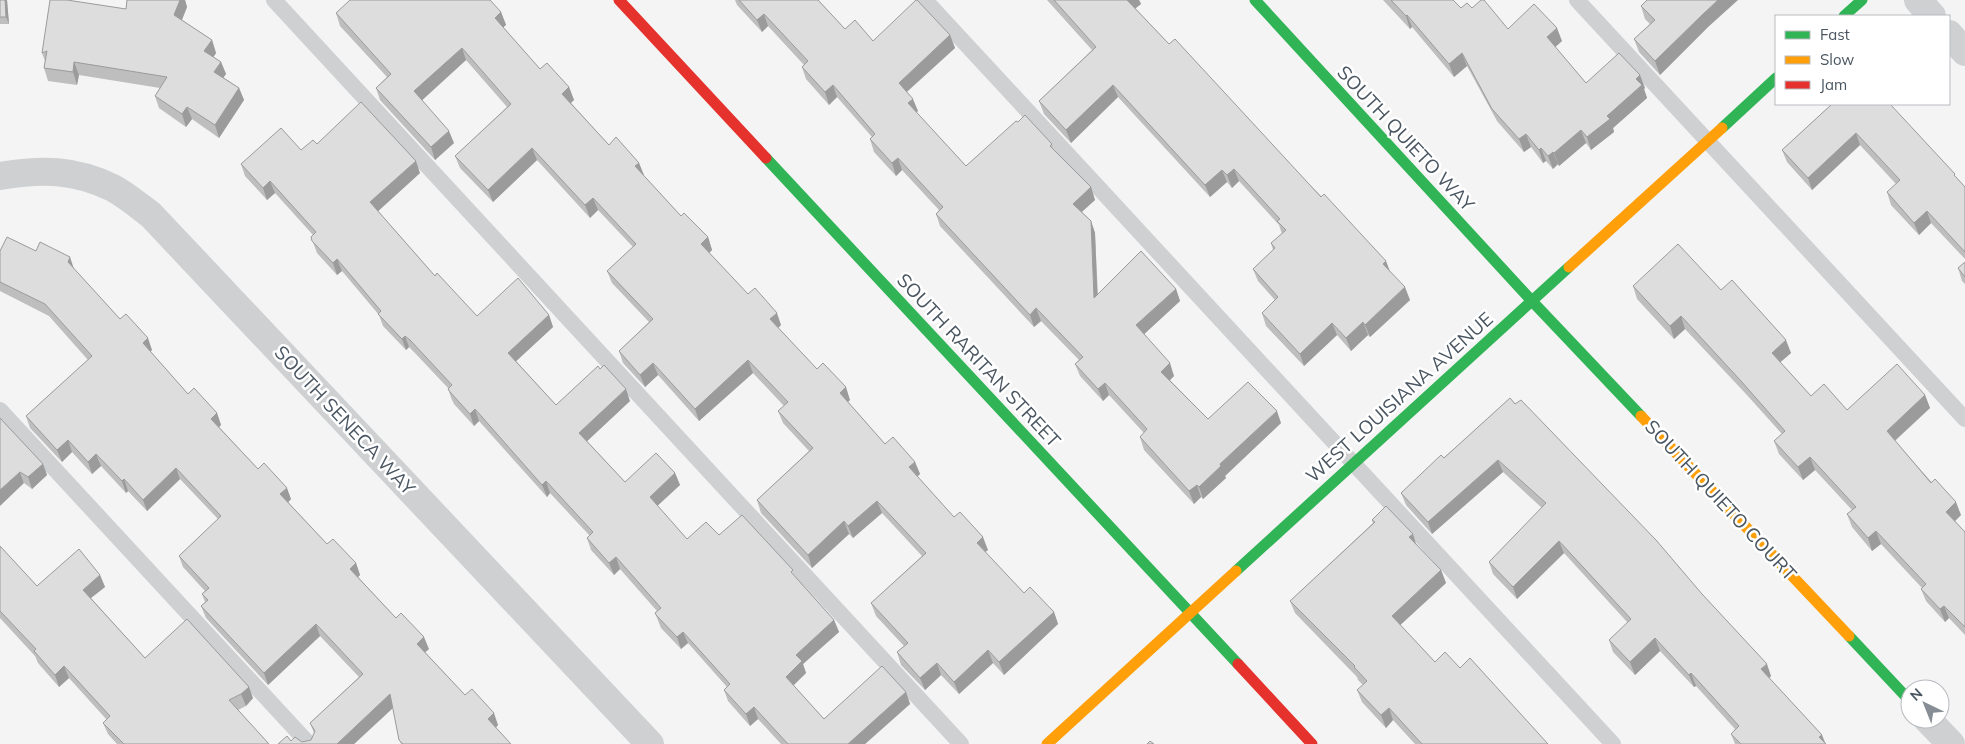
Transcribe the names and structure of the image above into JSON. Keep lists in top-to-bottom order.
{
  "streets": {
    "street": [
      "SOUTH QUIETO WAY",
      "SOUTH RARITAN STREET",
      "WEST LOUISIANA AVENUE",
      "SOUTH SENECA WAY",
      "SOUTH QUIETO COURT"
    ]
  },
  "crossings": [
    ["SOUTH QUIETO WAY", "WEST LOUISIANA AVENUE"],
    ["SOUTH QUIETO WAY", "SOUTH QUIETO COURT"],
    ["SOUTH RARITAN STREET", "WEST LOUISIANA AVENUE"],
    ["WEST LOUISIANA AVENUE", "SOUTH QUIETO COURT"]
  ],
  "legend": ["Fast", "Slow", "Jam"],
  "north": "top left"
}
